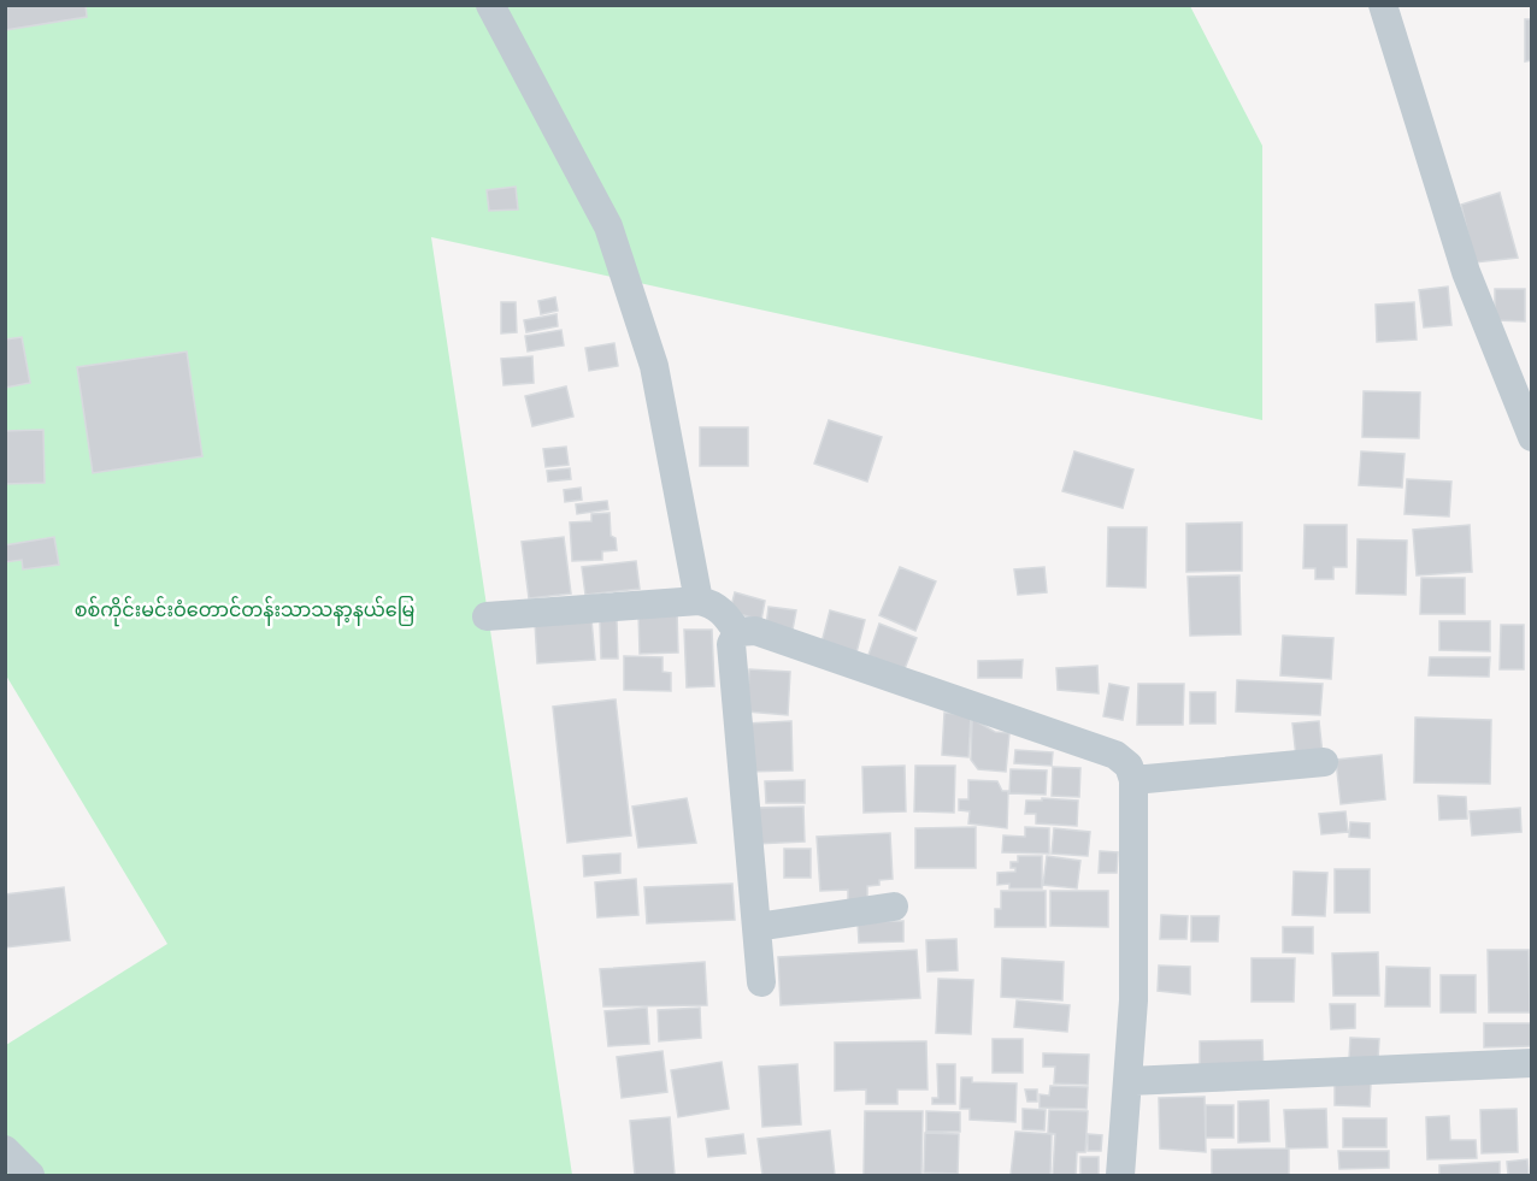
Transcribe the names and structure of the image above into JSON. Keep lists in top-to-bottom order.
{
  "parks": ["စစ်ကိုင်းမင်းဝံတောင်တန်းသာသနာ့နယ်မြေ"]
}
